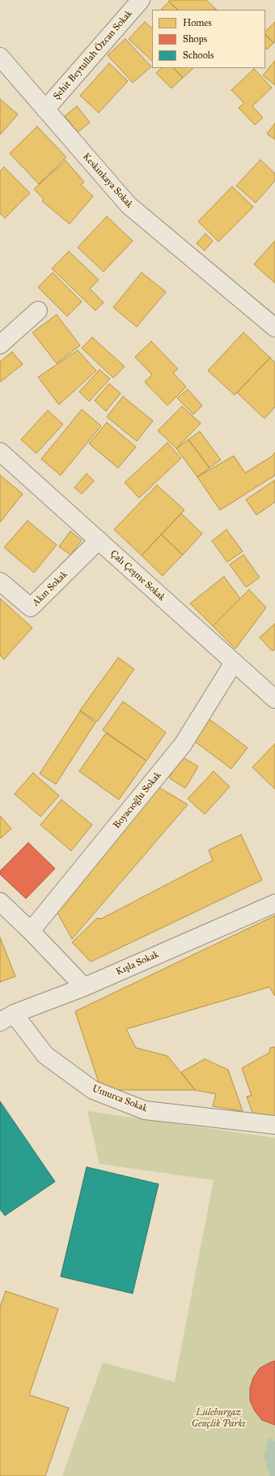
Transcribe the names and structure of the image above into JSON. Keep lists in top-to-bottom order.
{
  "streets": {
    "street": [
      "Şehit Beytullah Özcan Sokak",
      "Keskinkaya Sokak",
      "Çalı Çeşme Sokak",
      "Akın Sokak",
      "Boyacıoğlu Sokak",
      "Kışla Sokak",
      "Umurca Sokak"
    ]
  },
  "crossings": [
    ["Şehit Beytullah Özcan Sokak", "Keskinkaya Sokak"],
    ["Çalı Çeşme Sokak", "Akın Sokak"],
    ["Çalı Çeşme Sokak", "Boyacıoğlu Sokak"],
    ["Kışla Sokak", "Umurca Sokak"]
  ],
  "parks": ["Lüleburgaz Gençlik Parkı"],
  "legend": ["Homes", "Shops", "Schools"]
}
